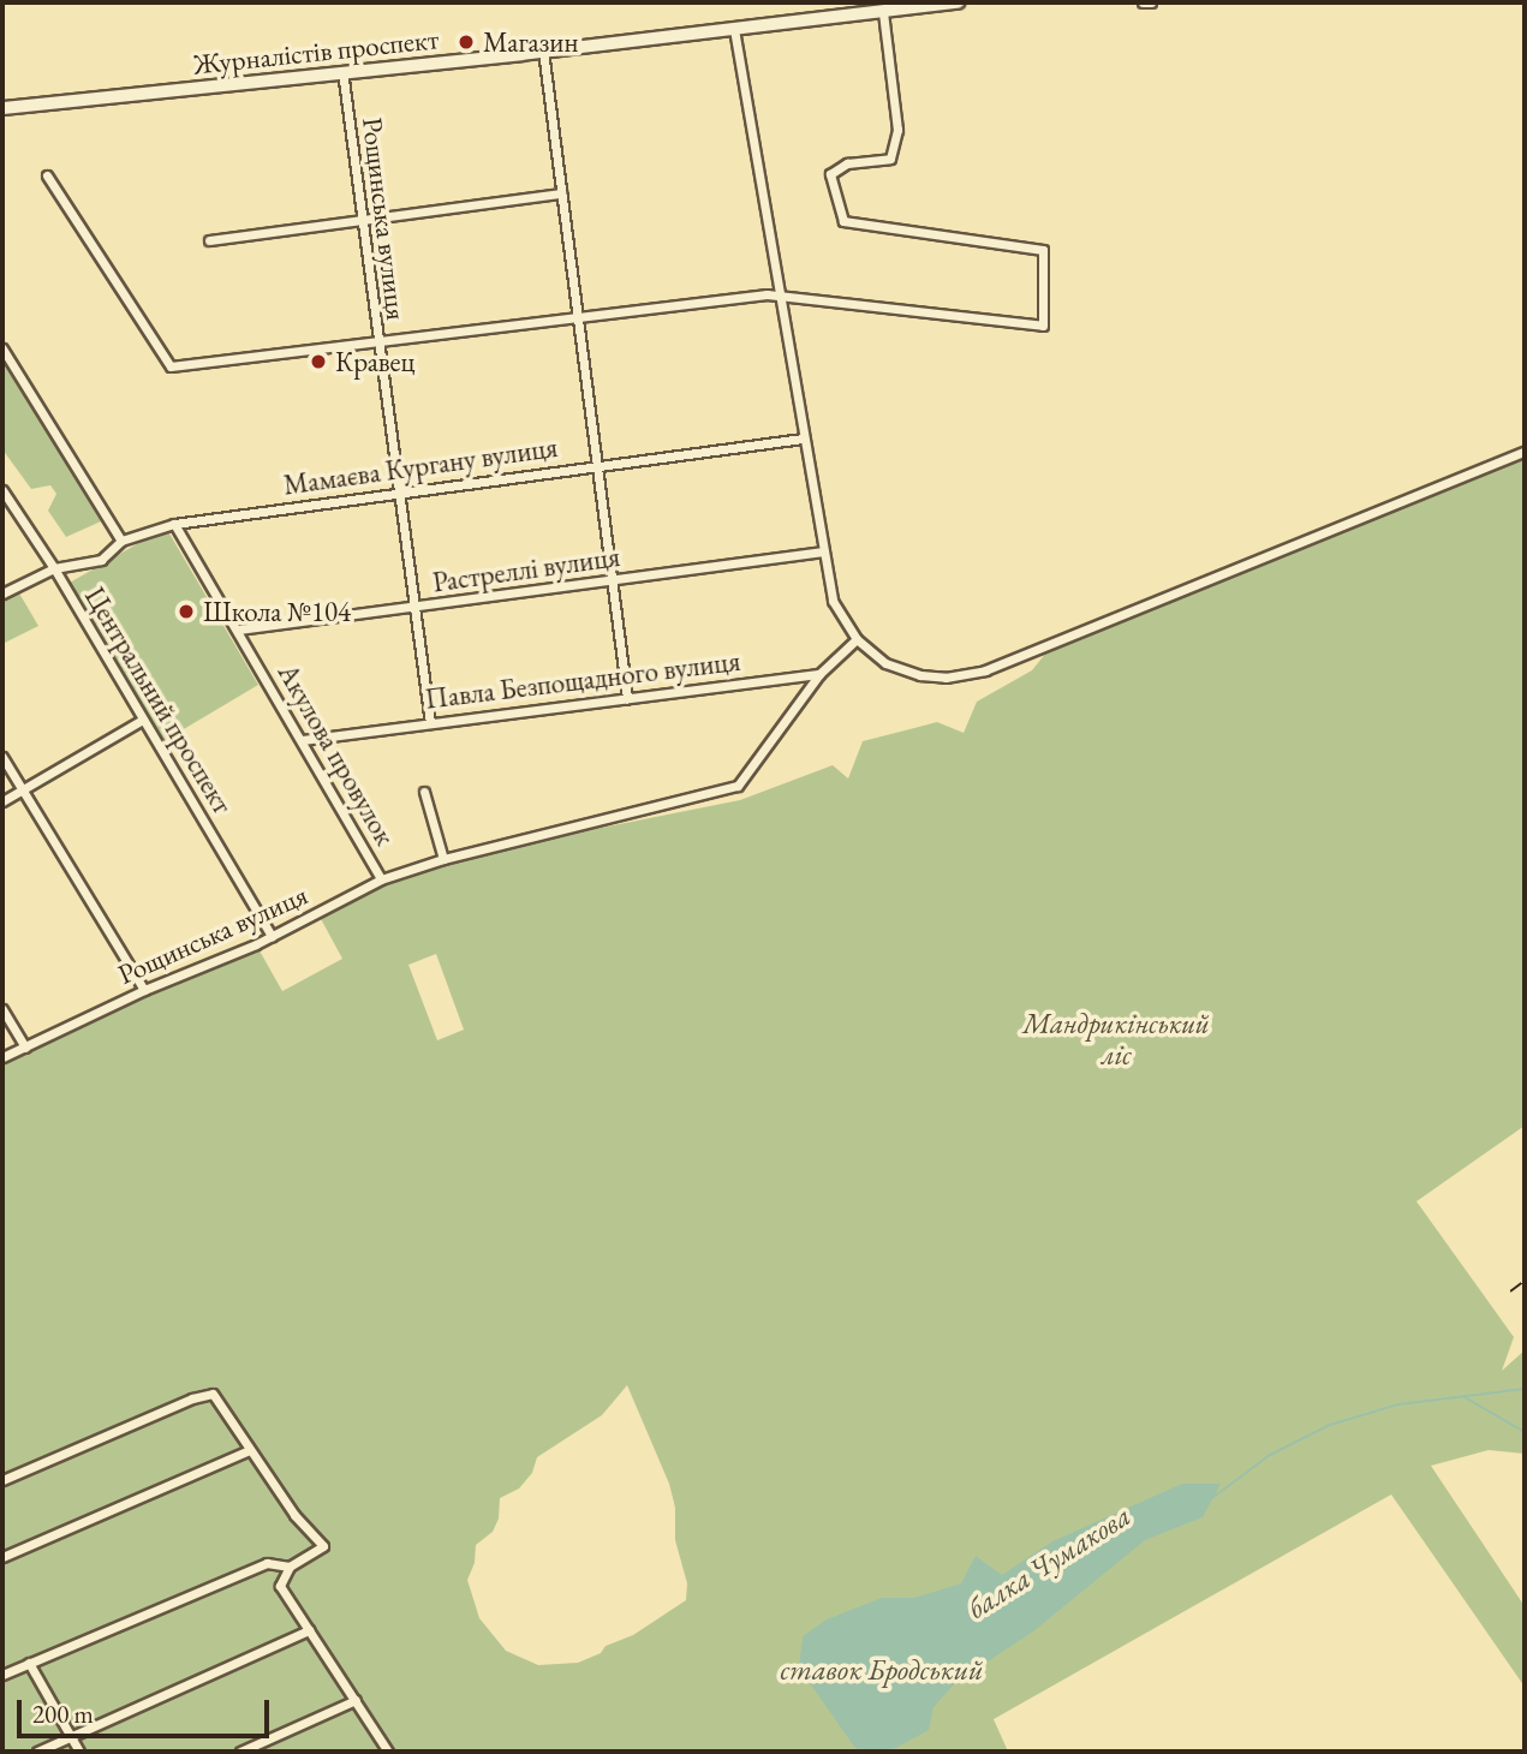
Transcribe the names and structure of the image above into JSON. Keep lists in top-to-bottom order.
{
  "streets": {
    "main road": ["Журналістів проспект"],
    "street": [
      "Рощинська вулиця",
      "Мамаєва Кургану вулиця",
      "Растреллі вулиця",
      "Павла Безпощадного вулиця",
      "Центральний проспект",
      "Акулова провулок"
    ]
  },
  "crossings": [
    ["Журналістів проспект", "Рощинська вулиця"],
    ["Рощинська вулиця", "Мамаєва Кургану вулиця"],
    ["Рощинська вулиця", "Растреллі вулиця"],
    ["Рощинська вулиця", "Павла Безпощадного вулиця"],
    ["Рощинська вулиця", "Центральний проспект"],
    ["Рощинська вулиця", "Акулова провулок"],
    ["Мамаєва Кургану вулиця", "Центральний проспект"],
    ["Мамаєва Кургану вулиця", "Акулова провулок"],
    ["Растреллі вулиця", "Акулова провулок"],
    ["Павла Безпощадного вулиця", "Акулова провулок"]
  ],
  "water": ["балка Чумакова", "ставок Бродський"],
  "parks": ["Мандрикінський ліс"],
  "places": ["Магазин", "Кравец", "Школа №104"],
  "scale_bar": "200 m"
}
